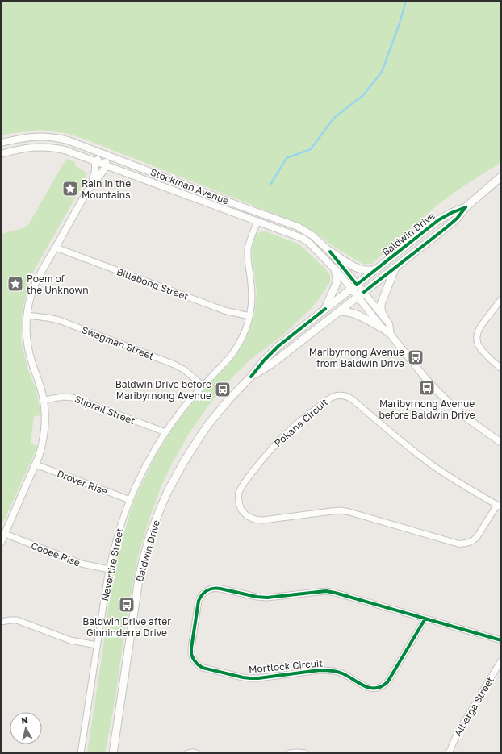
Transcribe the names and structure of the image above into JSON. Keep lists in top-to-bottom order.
{
  "streets": {
    "main road": ["Baldwin Drive"],
    "street": [
      "Stockman Avenue",
      "Billabong Street",
      "Swagman Street",
      "Sliprail Street",
      "Pokana Circuit",
      "Drover Rise",
      "Cooee Rise",
      "Nevertire Street",
      "Mortlock Circuit",
      "Alberga Street"
    ]
  },
  "crossings": [
    ["Stockman Avenue", "Baldwin Drive"],
    ["Stockman Avenue", "Nevertire Street"],
    ["Billabong Street", "Nevertire Street"],
    ["Swagman Street", "Nevertire Street"],
    ["Sliprail Street", "Nevertire Street"],
    ["Drover Rise", "Nevertire Street"],
    ["Cooee Rise", "Nevertire Street"]
  ],
  "places": {
    "place": ["Rain in the Mountains", "Poem of the Unknown"],
    "bus stop": [
      "Maribyrnong Avenue from Baldwin Drive",
      "Maribyrnong Avenue before Baldwin Drive",
      "Baldwin Drive before Maribyrnong Avenue",
      "Baldwin Drive after Ginninderra Drive"
    ]
  },
  "north": "top"
}
